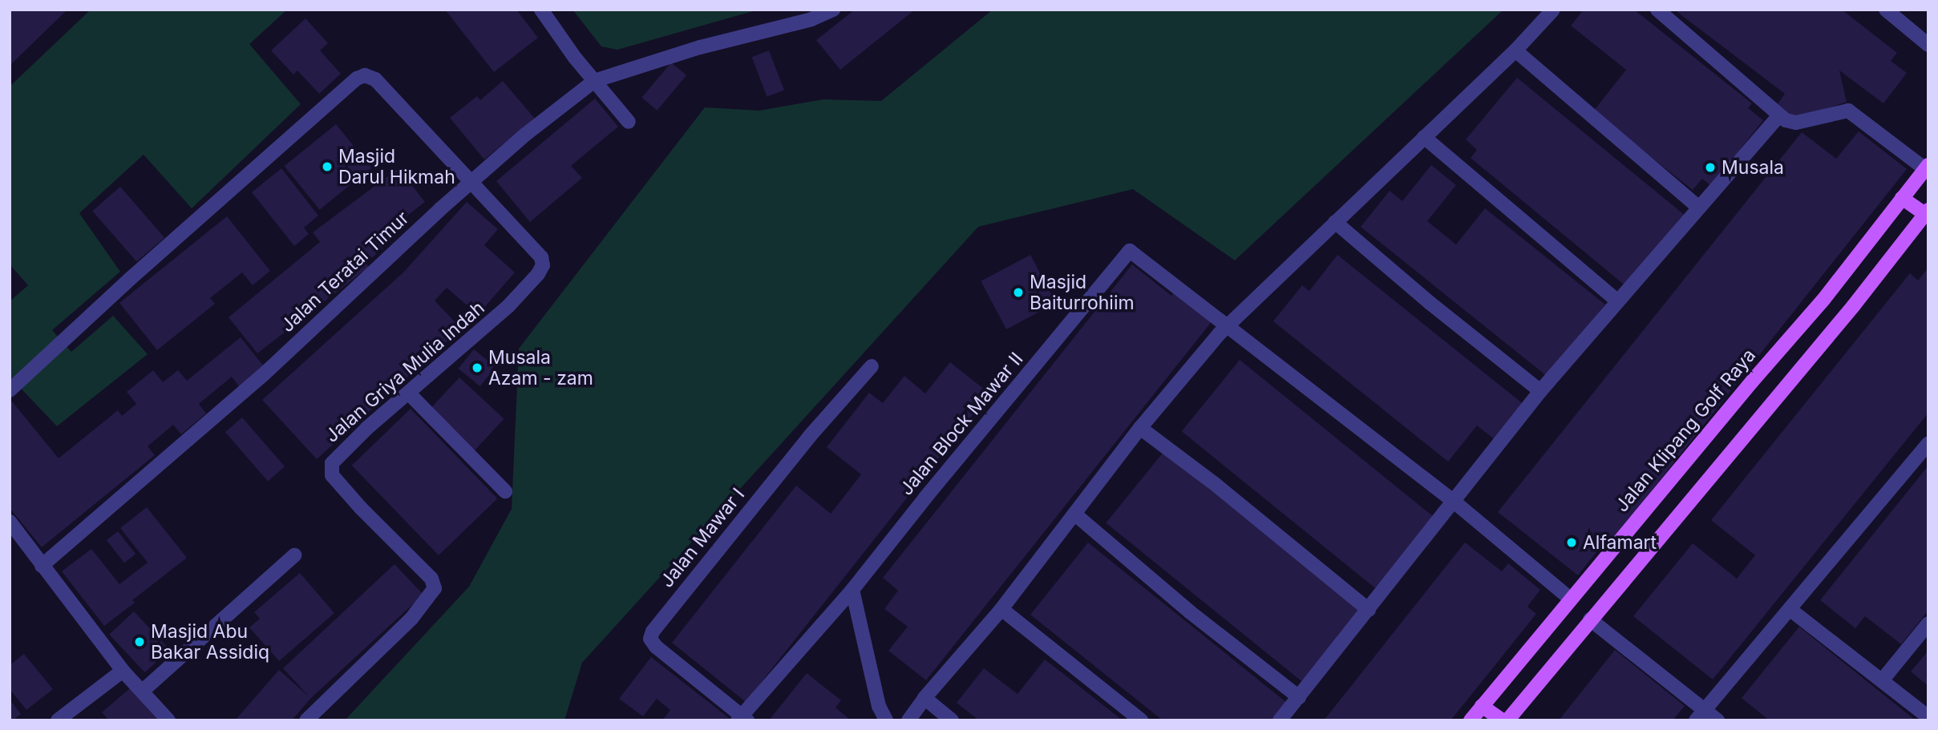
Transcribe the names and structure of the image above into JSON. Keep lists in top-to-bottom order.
{
  "streets": {
    "main road": ["Jalan Klipang Golf Raya"],
    "street": [
      "Jalan Teratai Timur",
      "Jalan Griya Mulia Indah",
      "Jalan Block Mawar II",
      "Jalan Mawar I"
    ]
  },
  "crossings": [
    ["Jalan Teratai Timur", "Jalan Griya Mulia Indah"],
    ["Jalan Block Mawar II", "Jalan Mawar I"]
  ],
  "places": [
    "Masjid Darul Hikmah",
    "Musala",
    "Masjid Baiturrohiim",
    "Musala Azam - zam",
    "Alfamart",
    "Masjid Abu Bakar Assidiq"
  ]
}
